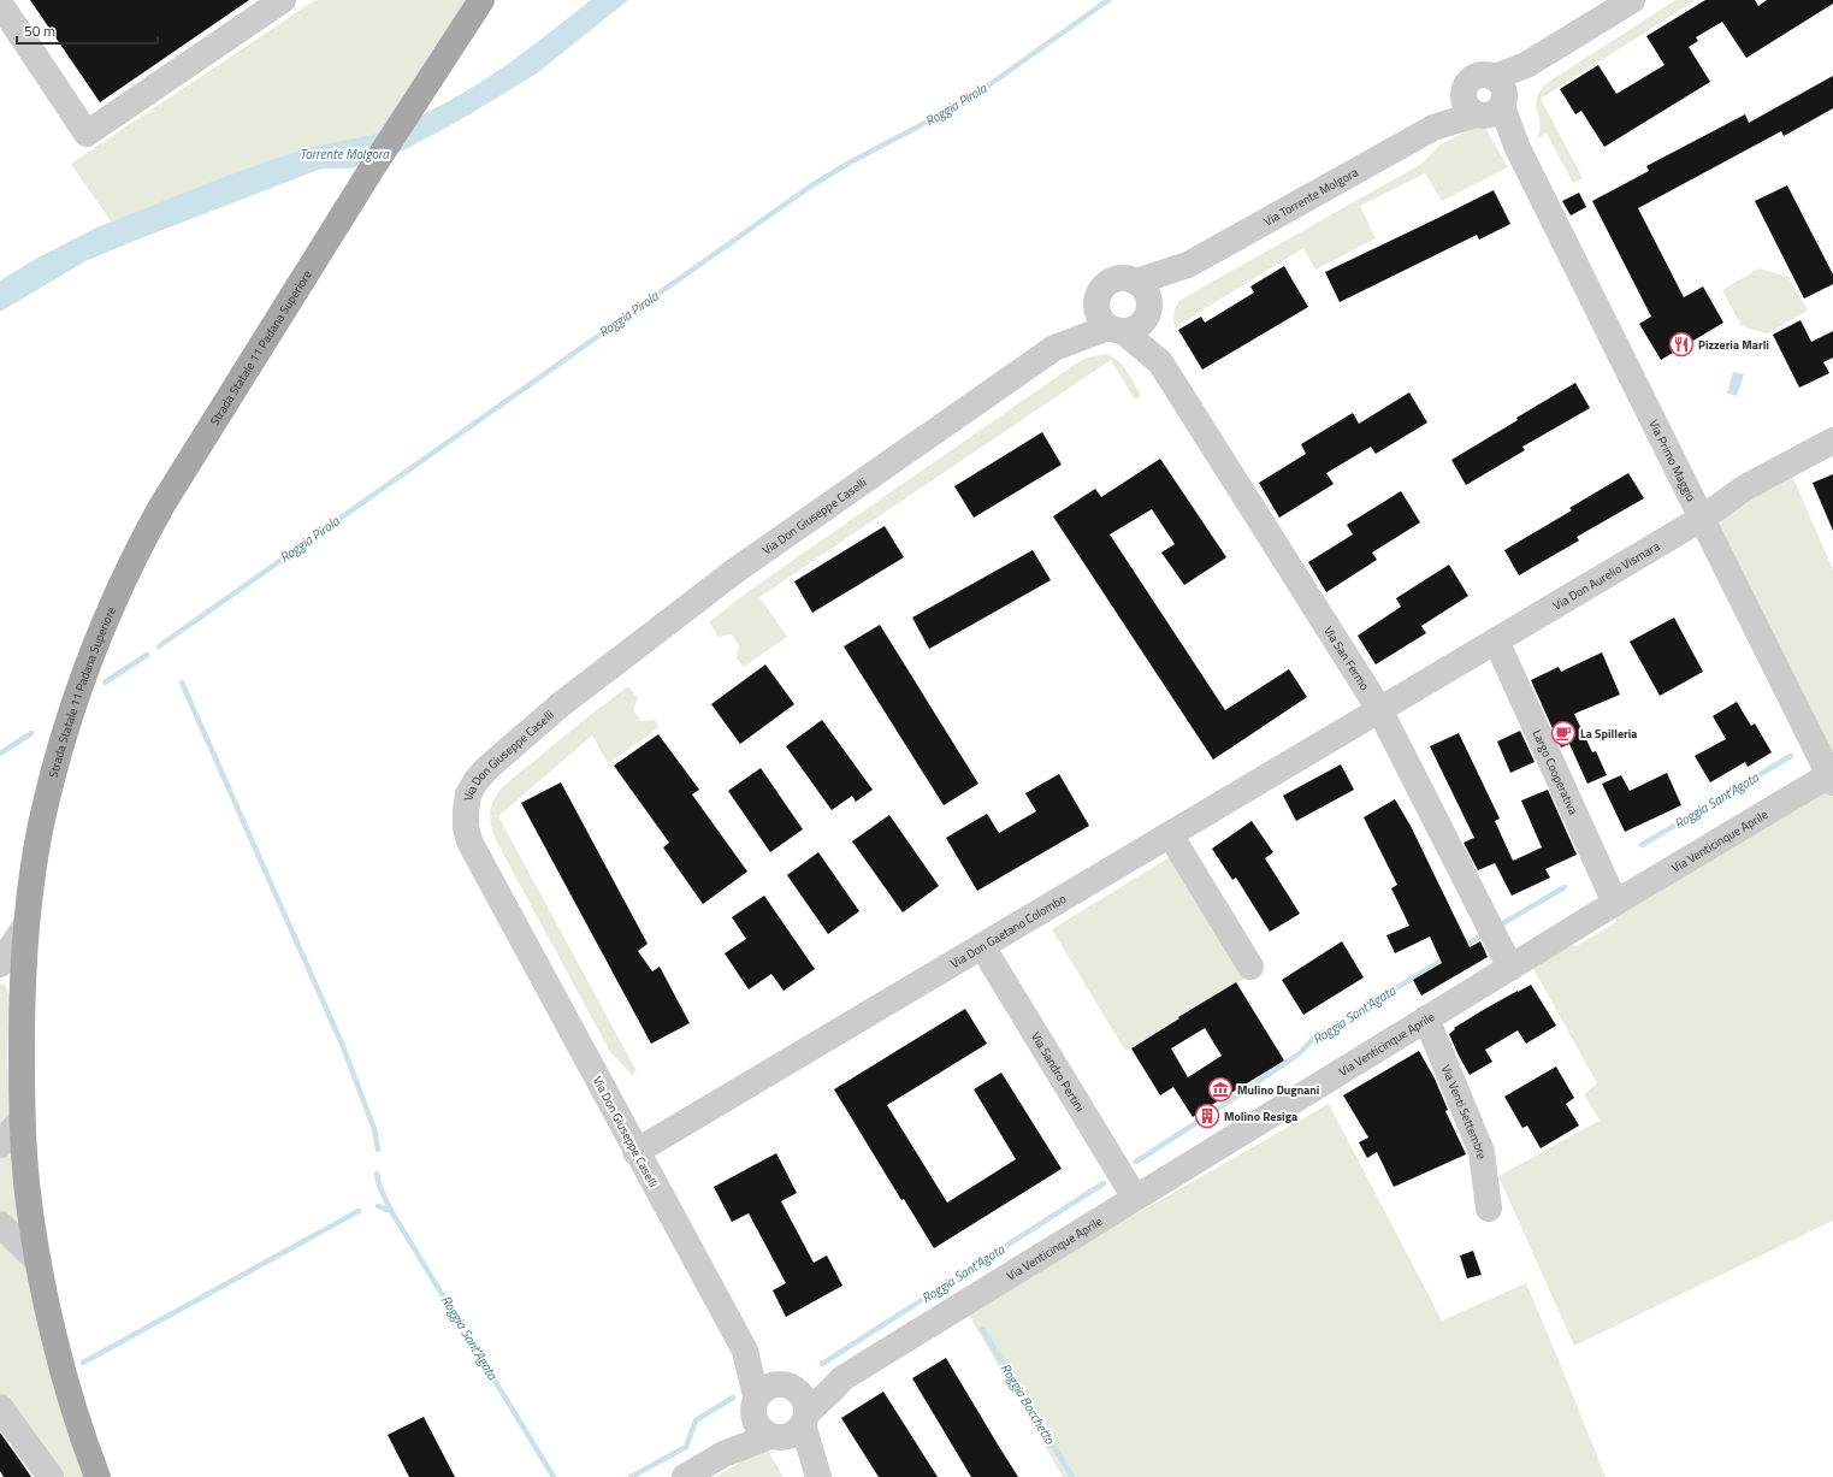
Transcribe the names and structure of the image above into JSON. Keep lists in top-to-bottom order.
{
  "streets": {
    "main road": ["Strada Statale 11 Padana Superiore"],
    "street": [
      "Via Torrente Molgora",
      "Via Primo Maggio",
      "Via Don Giuseppe Caselli",
      "Via Don Aurelio Vismara",
      "Via San Fermo",
      "Largo Cooperativa",
      "Via Venticinque Aprile",
      "Via Don Gaetano Colombo",
      "Via Sandro Pertini",
      "Via Venti Settembre"
    ]
  },
  "crossings": [
    ["Via Torrente Molgora", "Via Primo Maggio"],
    ["Via Torrente Molgora", "Via Don Giuseppe Caselli"],
    ["Via Primo Maggio", "Via Don Aurelio Vismara"],
    ["Via Primo Maggio", "Via Venticinque Aprile"],
    ["Via Don Giuseppe Caselli", "Via Venticinque Aprile"],
    ["Via Don Giuseppe Caselli", "Via Don Gaetano Colombo"],
    ["Via Don Aurelio Vismara", "Via San Fermo"],
    ["Via Don Aurelio Vismara", "Largo Cooperativa"],
    ["Via Don Aurelio Vismara", "Via Don Gaetano Colombo"],
    ["Via San Fermo", "Via Venticinque Aprile"],
    ["Via San Fermo", "Via Don Gaetano Colombo"],
    ["Largo Cooperativa", "Via Venticinque Aprile"],
    ["Via Venticinque Aprile", "Via Sandro Pertini"],
    ["Via Venticinque Aprile", "Via Venti Settembre"],
    ["Via Don Gaetano Colombo", "Via Sandro Pertini"]
  ],
  "water": [
    "Roggia Pirola",
    "Torrente Molgora",
    "Roggia Sant'Agata",
    "Roggia Bocchetto"
  ],
  "places": {
    "restaurant": ["Pizzeria Marli"],
    "cafe": ["La Spilleria"],
    "museum": ["Mulino Dugnani"],
    "building": ["Molino Resiga"]
  },
  "scale_bar": "50 m"
}
